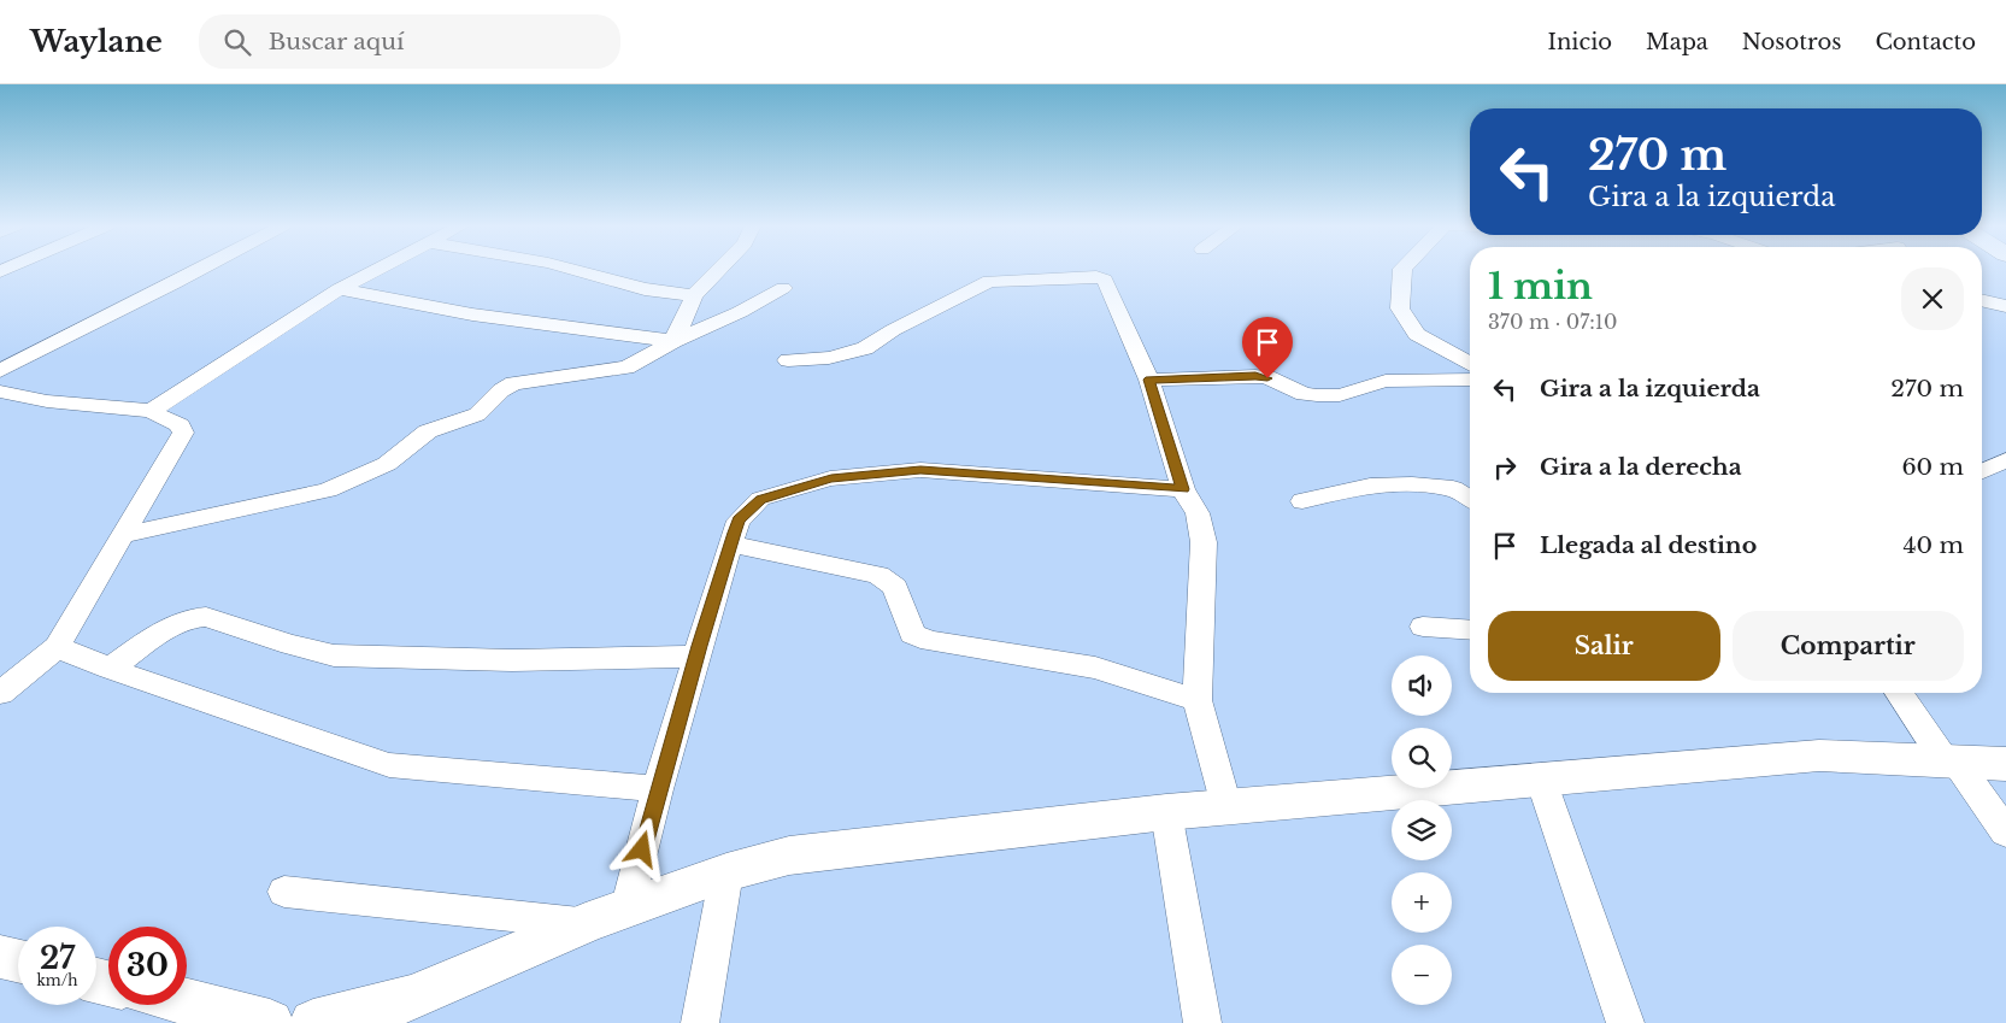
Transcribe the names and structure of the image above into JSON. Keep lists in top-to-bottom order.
{
  "page": {
    "header": "Waylane",
    "search": "Buscar aquí",
    "nav": [
      "Inicio",
      "Mapa",
      "Nosotros",
      "Contacto"
    ],
    "turn": ["270 m", "Gira a la izquierda"],
    "heading": ["1 min", "370 m · 07:10"],
    "list": [
      {
        "name": "Gira a la izquierda",
        "value": "270 m"
      },
      {
        "name": "Gira a la derecha",
        "value": "60 m"
      },
      {
        "name": "Llegada al destino",
        "value": "40 m"
      }
    ],
    "buttons": ["Salir", "Compartir"],
    "map_buttons": ["+", "−"],
    "speed": "27 km/h",
    "limit": "30"
  }
}
